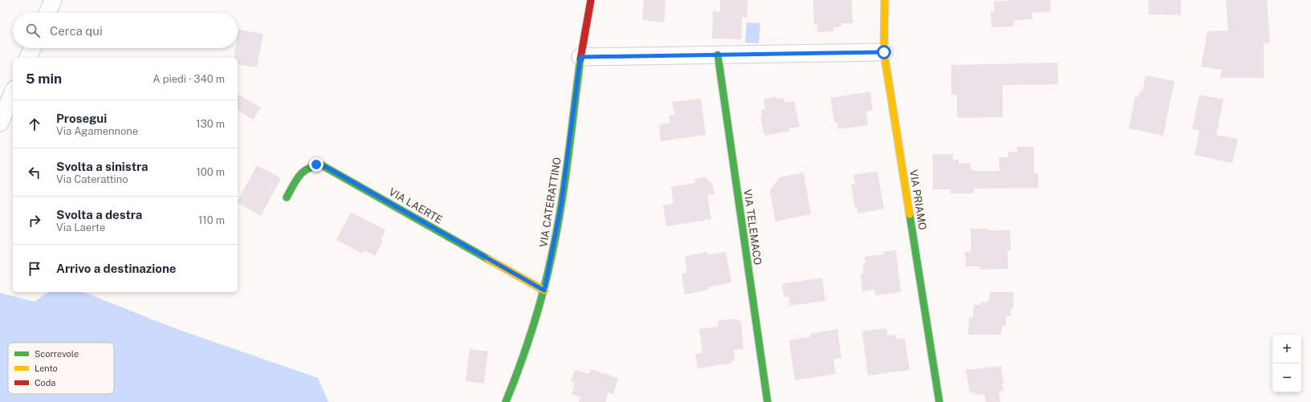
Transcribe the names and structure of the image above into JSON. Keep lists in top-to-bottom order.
{
  "streets": {
    "street": [
      "VIA PRIAMO",
      "VIA CATERATTINO",
      "VIA LAERTE",
      "VIA TELEMACO"
    ]
  },
  "crossings": [
    ["VIA CATERATTINO", "VIA LAERTE"]
  ],
  "legend": ["Scorrevole", "Lento", "Coda"],
  "page": {
    "search": "Cerca qui",
    "heading": ["5 min", "A piedi · 340 m"],
    "list": [
      ["Prosegui", "Via Agamennone", "130 m"],
      ["Svolta a sinistra", "Via Caterattino", "100 m"],
      ["Svolta a destra", "Via Laerte", "110 m"],
      "Arrivo a destinazione"
    ],
    "map_buttons": ["+", "−"]
  }
}
